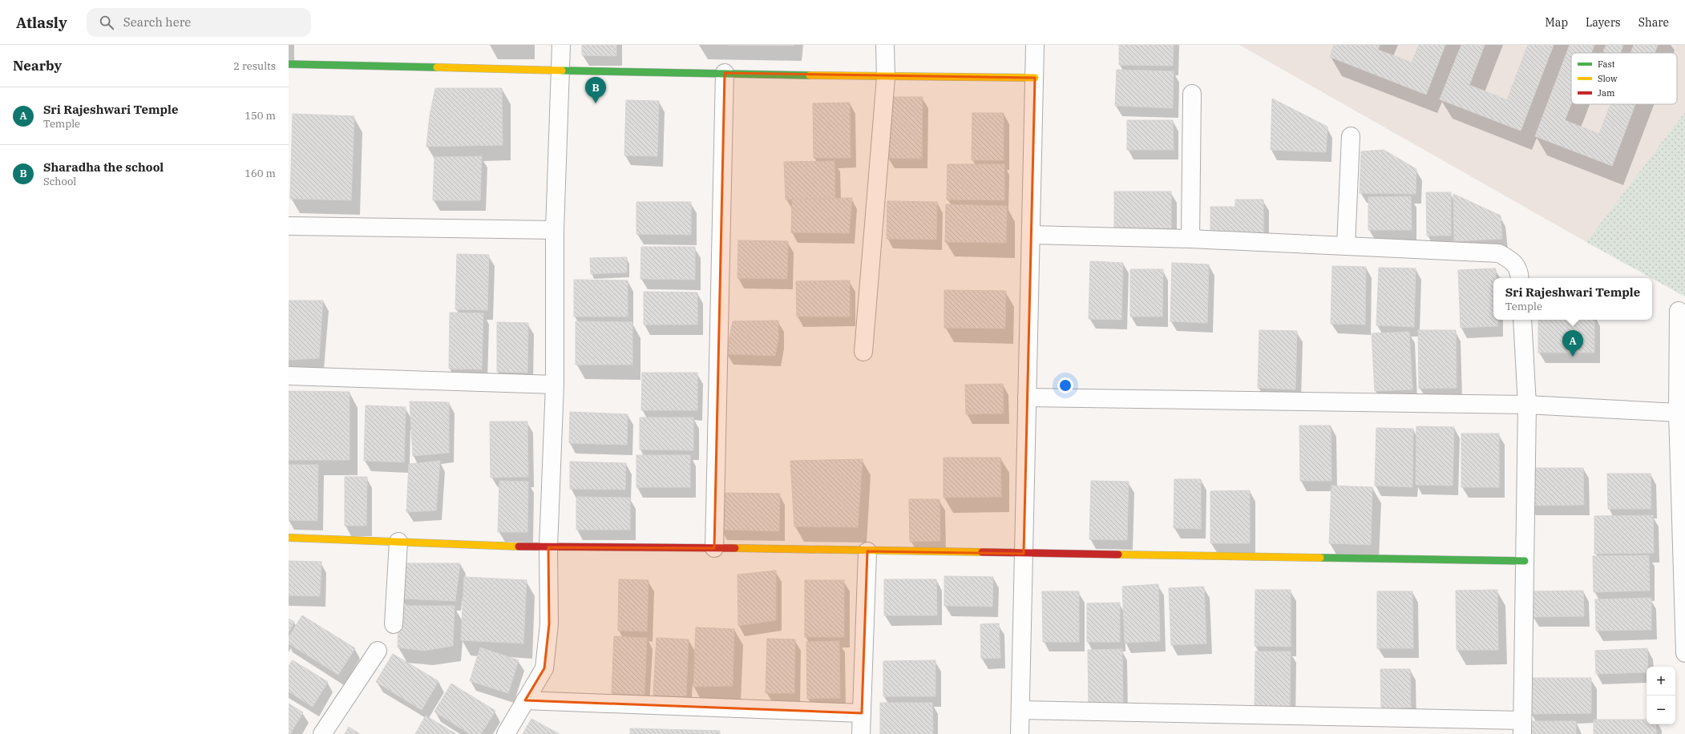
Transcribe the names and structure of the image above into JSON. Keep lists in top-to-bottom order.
{
  "legend": ["Fast", "Slow", "Jam"],
  "page": {
    "header": "Atlasly",
    "search": "Search here",
    "nav": ["Map", "Layers", "Share"],
    "heading": ["Nearby", "2 results"],
    "pins": ["B", "A"],
    "list": [
      {
        "mark": "A",
        "name": "Sri Rajeshwari Temple",
        "note": "Temple",
        "value": "150 m"
      },
      {
        "mark": "B",
        "name": "Sharadha the school",
        "note": "School",
        "value": "160 m"
      }
    ],
    "popup": ["Sri Rajeshwari Temple", "Temple"],
    "map_buttons": ["+", "−"]
  }
}
